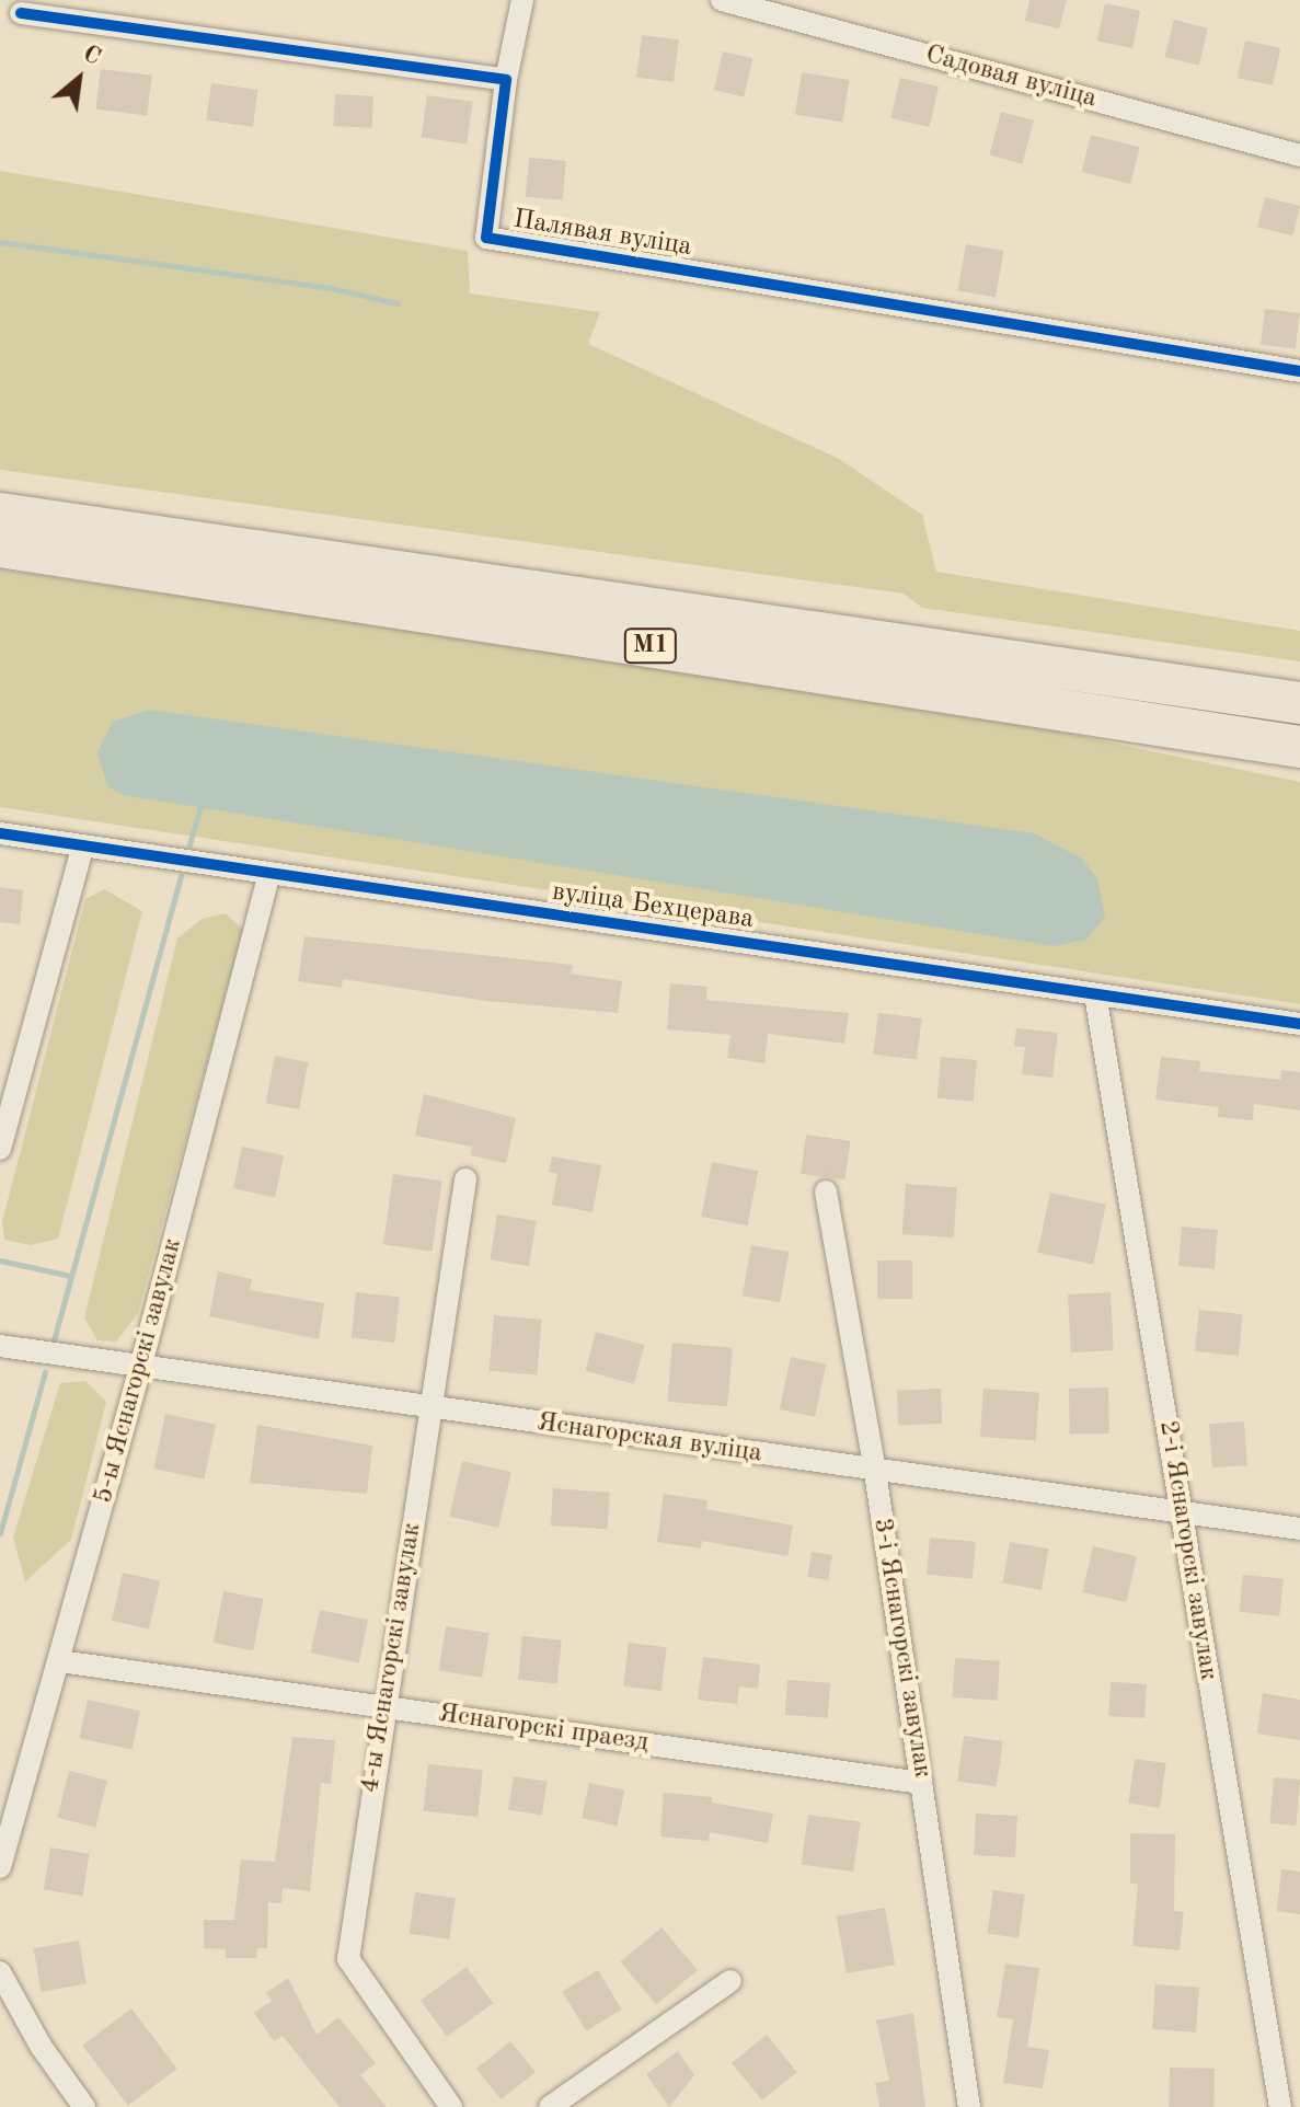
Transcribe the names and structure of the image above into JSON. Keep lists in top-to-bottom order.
{
  "streets": {
    "highway": ["М1"],
    "street": [
      "Садовая вуліца",
      "Палявая вуліца",
      "вуліца Бехцерава",
      "5-ы Яснагорскі завулак",
      "Яснагорская вуліца",
      "2-і Яснагорскі завулак",
      "3-і Яснагорскі завулак",
      "4-ы Яснагорскі завулак",
      "Яснагорскі праезд"
    ]
  },
  "crossings": [
    ["вуліца Бехцерава", "5-ы Яснагорскі завулак"],
    ["вуліца Бехцерава", "2-і Яснагорскі завулак"],
    ["5-ы Яснагорскі завулак", "Яснагорская вуліца"],
    ["5-ы Яснагорскі завулак", "Яснагорскі праезд"],
    ["Яснагорская вуліца", "2-і Яснагорскі завулак"],
    ["Яснагорская вуліца", "3-і Яснагорскі завулак"],
    ["Яснагорская вуліца", "4-ы Яснагорскі завулак"],
    ["3-і Яснагорскі завулак", "Яснагорскі праезд"],
    ["4-ы Яснагорскі завулак", "Яснагорскі праезд"]
  ],
  "north": "top right"
}
